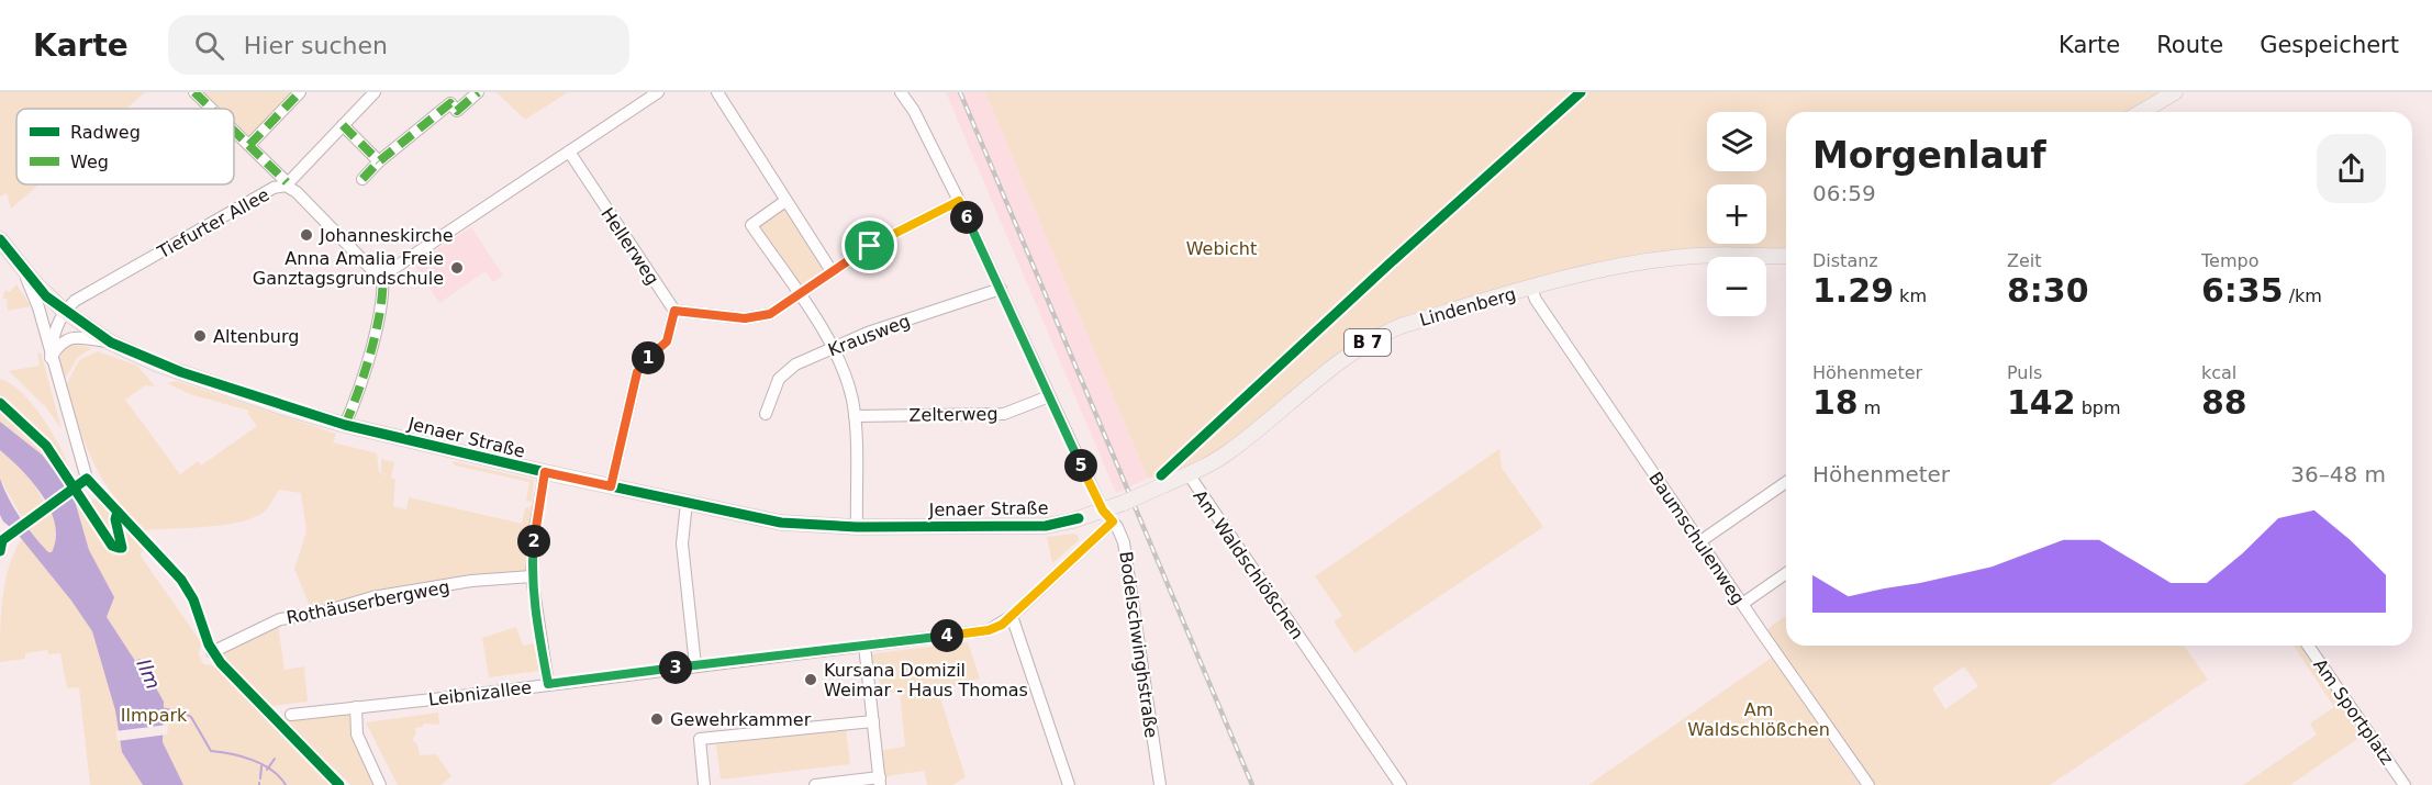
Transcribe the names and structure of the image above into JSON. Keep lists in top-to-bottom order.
{
  "streets": {
    "main road": ["Lindenberg", "B 7", "Jenaer Straße"],
    "street": [
      "Tiefurter Allee",
      "Hellerweg",
      "Krausweg",
      "Zelterweg",
      "Baumschulenweg",
      "Am Waldschlößchen",
      "Rothäuserbergweg",
      "Bodelschwinghstraße",
      "Leibnizallee",
      "Am Sportplatz"
    ]
  },
  "crossings": [
    ["Tiefurter Allee", "B 7"],
    ["Tiefurter Allee", "Jenaer Straße"],
    ["Lindenberg", "Jenaer Straße"],
    ["Lindenberg", "Baumschulenweg"],
    ["Lindenberg", "Am Waldschlößchen"],
    ["Krausweg", "Bodelschwinghstraße"],
    ["B 7", "Jenaer Straße"],
    ["Zelterweg", "Bodelschwinghstraße"],
    ["Jenaer Straße", "Am Waldschlößchen"],
    ["Jenaer Straße", "Bodelschwinghstraße"],
    ["Jenaer Straße", "Leibnizallee"],
    ["Bodelschwinghstraße", "Leibnizallee"]
  ],
  "water": ["Ilm"],
  "parks": ["Webicht", "Am Waldschlößchen", "Ilmpark"],
  "places": [
    "Johanneskirche",
    "Anna Amalia Freie Ganztagsgrundschule",
    "Altenburg",
    "Kursana Domizil Weimar - Haus Thomas",
    "Gewehrkammer"
  ],
  "legend": ["Radweg", "Weg"],
  "page": {
    "header": "Karte",
    "search": "Hier suchen",
    "nav": ["Karte", "Route", "Gespeichert"],
    "map_buttons": ["+", "−"],
    "heading": ["Morgenlauf", "06:59"],
    "pins": [
      "6",
      "1",
      "5",
      "2",
      "4",
      "3"
    ],
    "stats": [
      ["Distanz", "1.29 km"],
      ["Zeit", "8:30"],
      ["Tempo", "6:35 /km"],
      ["Höhenmeter", "18 m"],
      ["Puls", "142 bpm"],
      ["kcal", "88"]
    ],
    "chart": ["Höhenmeter", "36–48 m"]
  }
}
